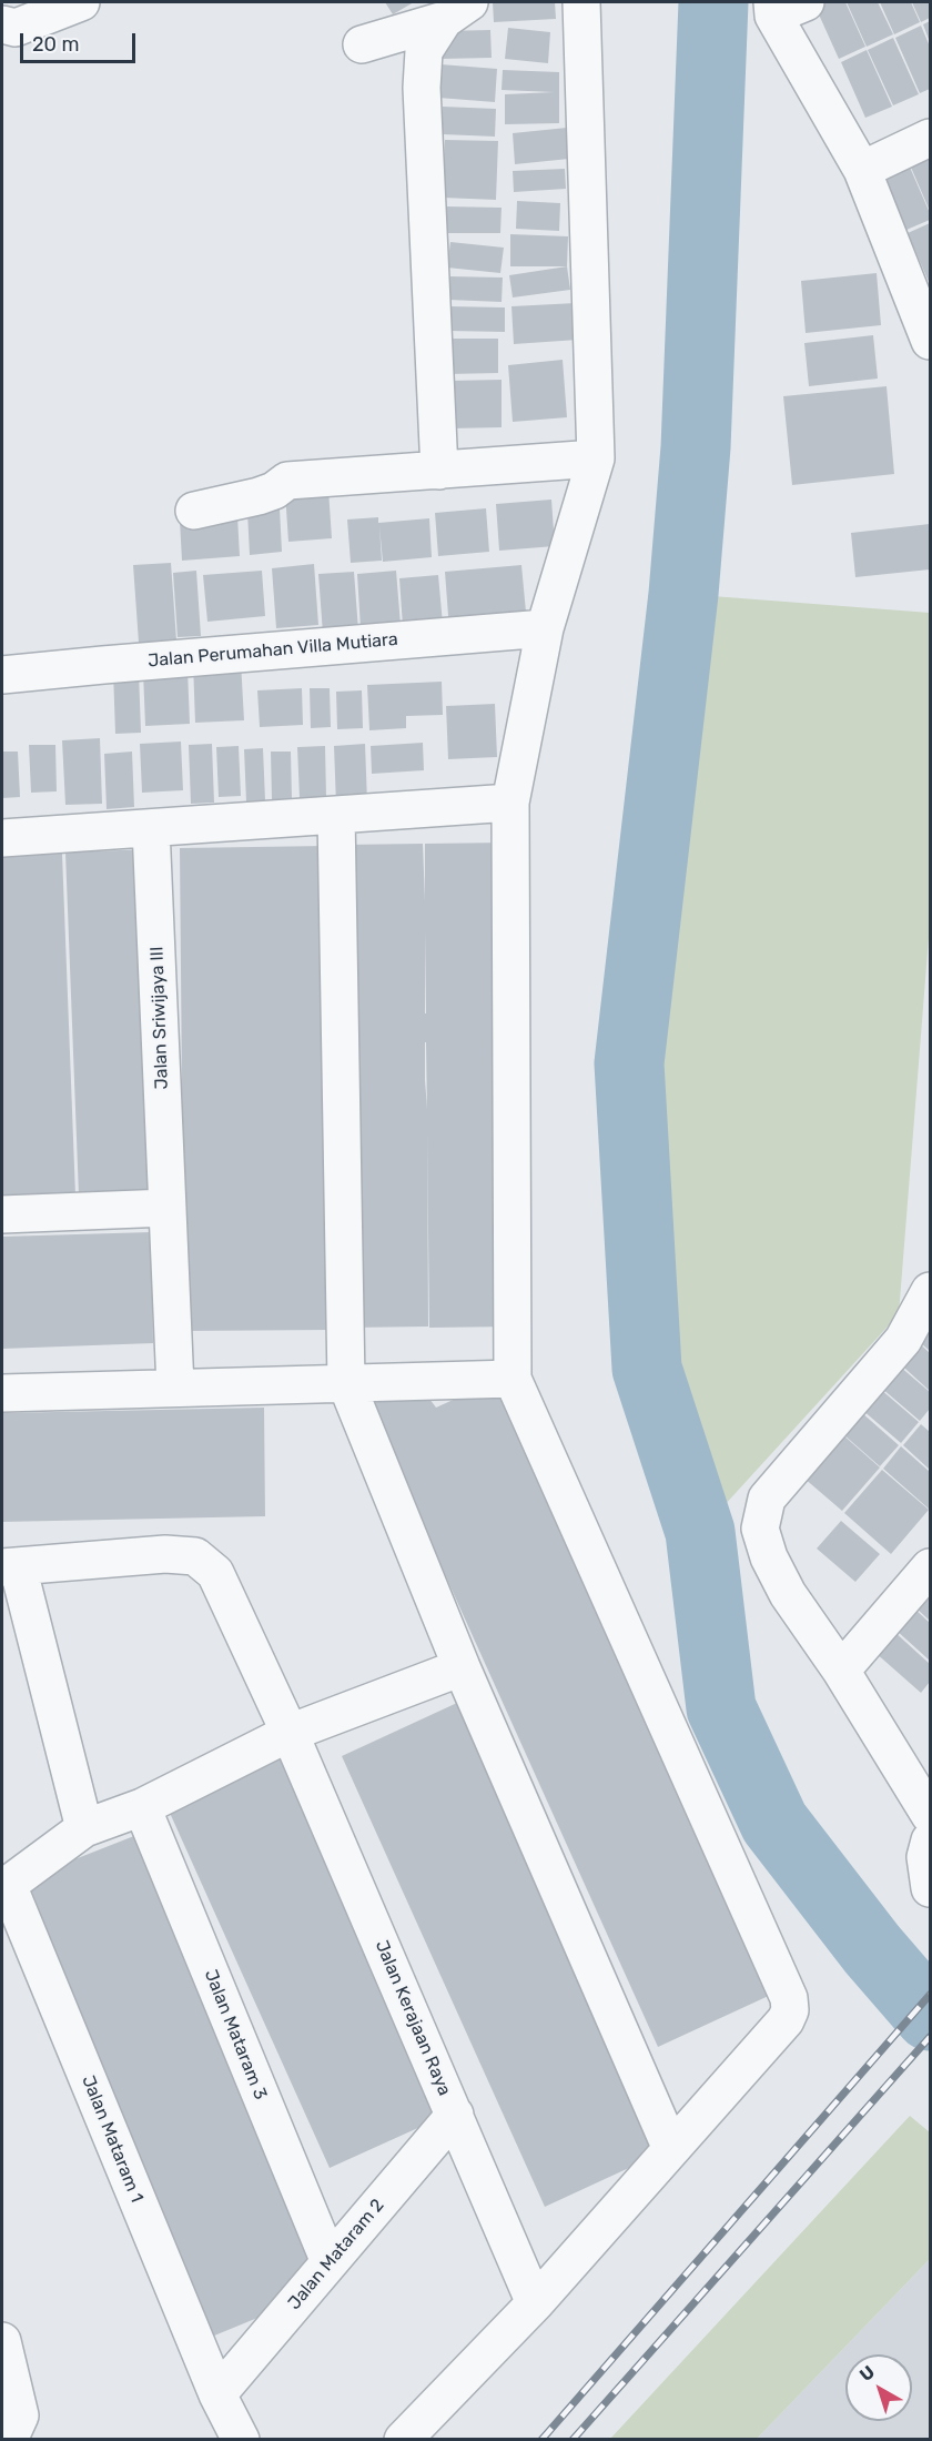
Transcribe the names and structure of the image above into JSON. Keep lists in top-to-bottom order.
{
  "streets": {
    "street": [
      "Jalan Perumahan Villa Mutiara",
      "Jalan Sriwijaya III",
      "Jalan Kerajaan Raya",
      "Jalan Mataram 3",
      "Jalan Mataram 1",
      "Jalan Mataram 2"
    ]
  },
  "crossings": [
    ["Jalan Kerajaan Raya", "Jalan Mataram 2"],
    ["Jalan Mataram 3", "Jalan Mataram 2"],
    ["Jalan Mataram 1", "Jalan Mataram 2"]
  ],
  "scale_bar": "20 m",
  "north": "top left"
}
